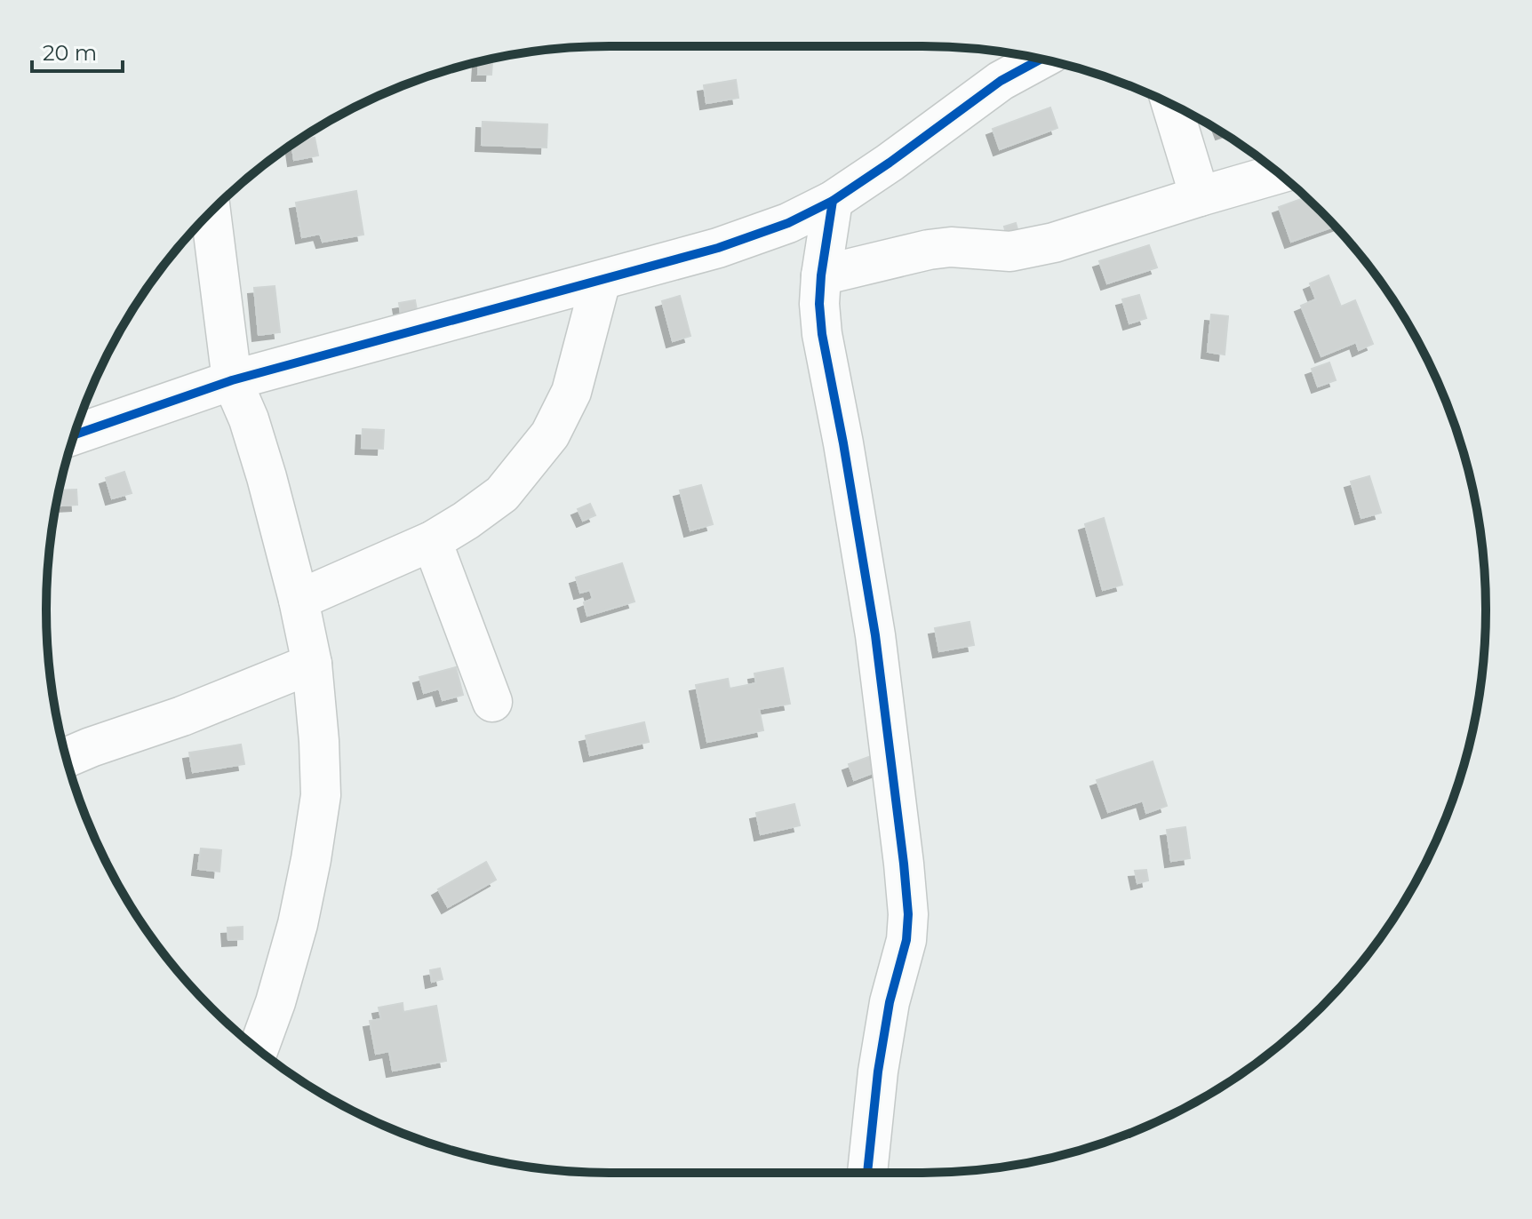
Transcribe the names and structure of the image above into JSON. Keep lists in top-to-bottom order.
{
  "scale_bar": "20 m"
}
